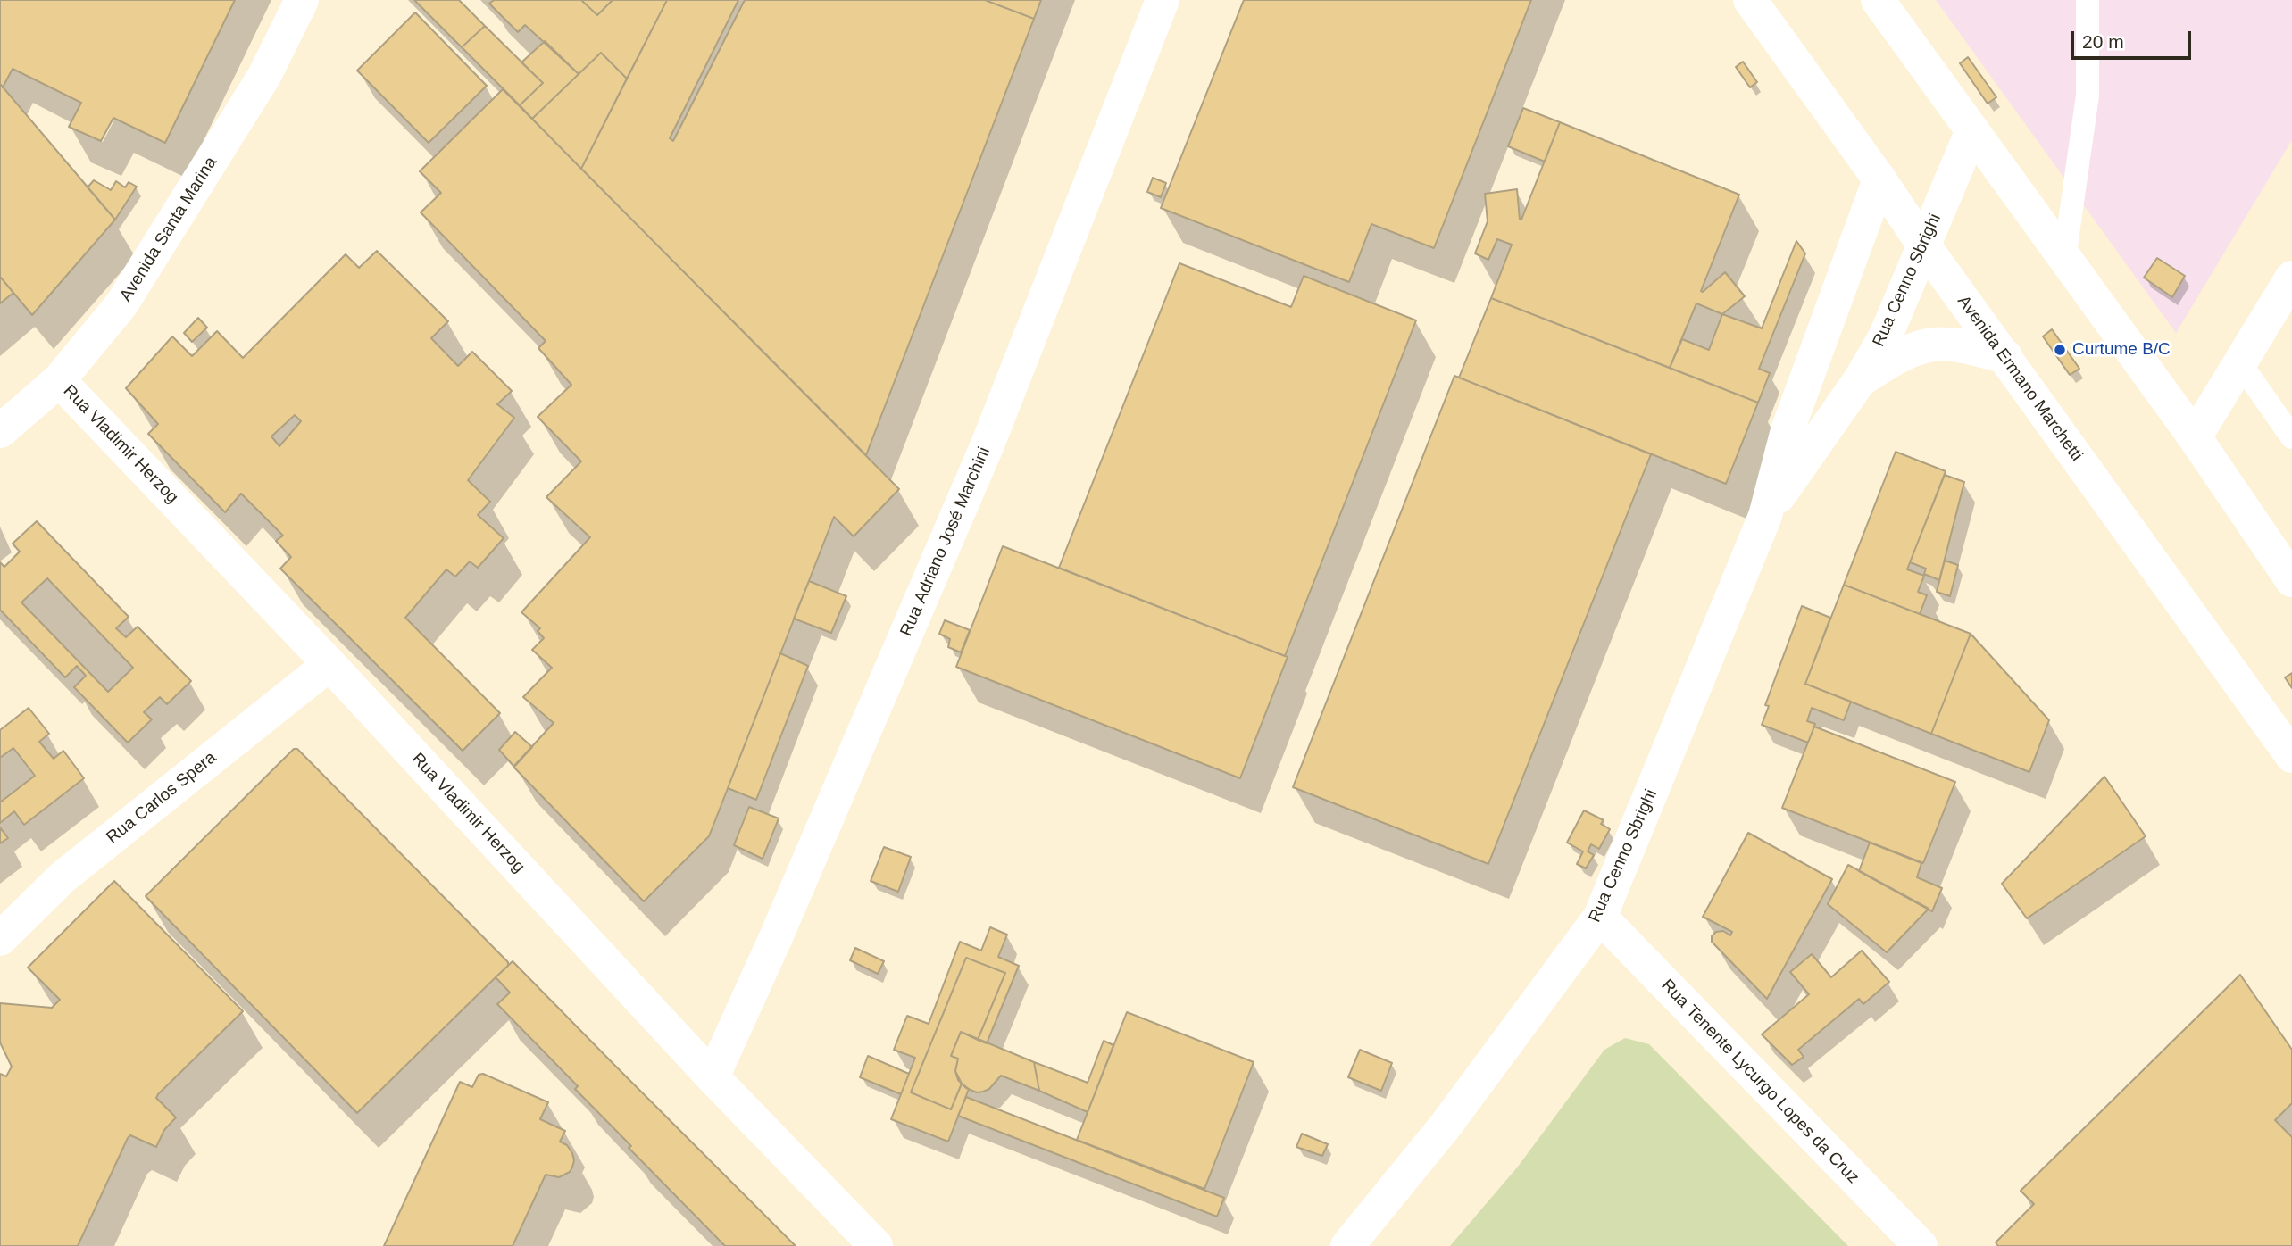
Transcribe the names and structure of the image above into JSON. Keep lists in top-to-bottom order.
{
  "streets": {
    "street": [
      "Avenida Santa Marina",
      "Rua Cenno Sbrighi",
      "Avenida Ermano Marchetti",
      "Rua Vladimir Herzog",
      "Rua Adriano José Marchini",
      "Rua Carlos Spera",
      "Rua Tenente Lycurgo Lopes da Cruz"
    ]
  },
  "crossings": [
    ["Avenida Santa Marina", "Rua Vladimir Herzog"],
    ["Rua Cenno Sbrighi", "Avenida Ermano Marchetti"],
    ["Rua Cenno Sbrighi", "Rua Tenente Lycurgo Lopes da Cruz"],
    ["Rua Vladimir Herzog", "Rua Adriano José Marchini"],
    ["Rua Vladimir Herzog", "Rua Carlos Spera"]
  ],
  "places": ["Curtume B/C"],
  "scale_bar": "20 m"
}
